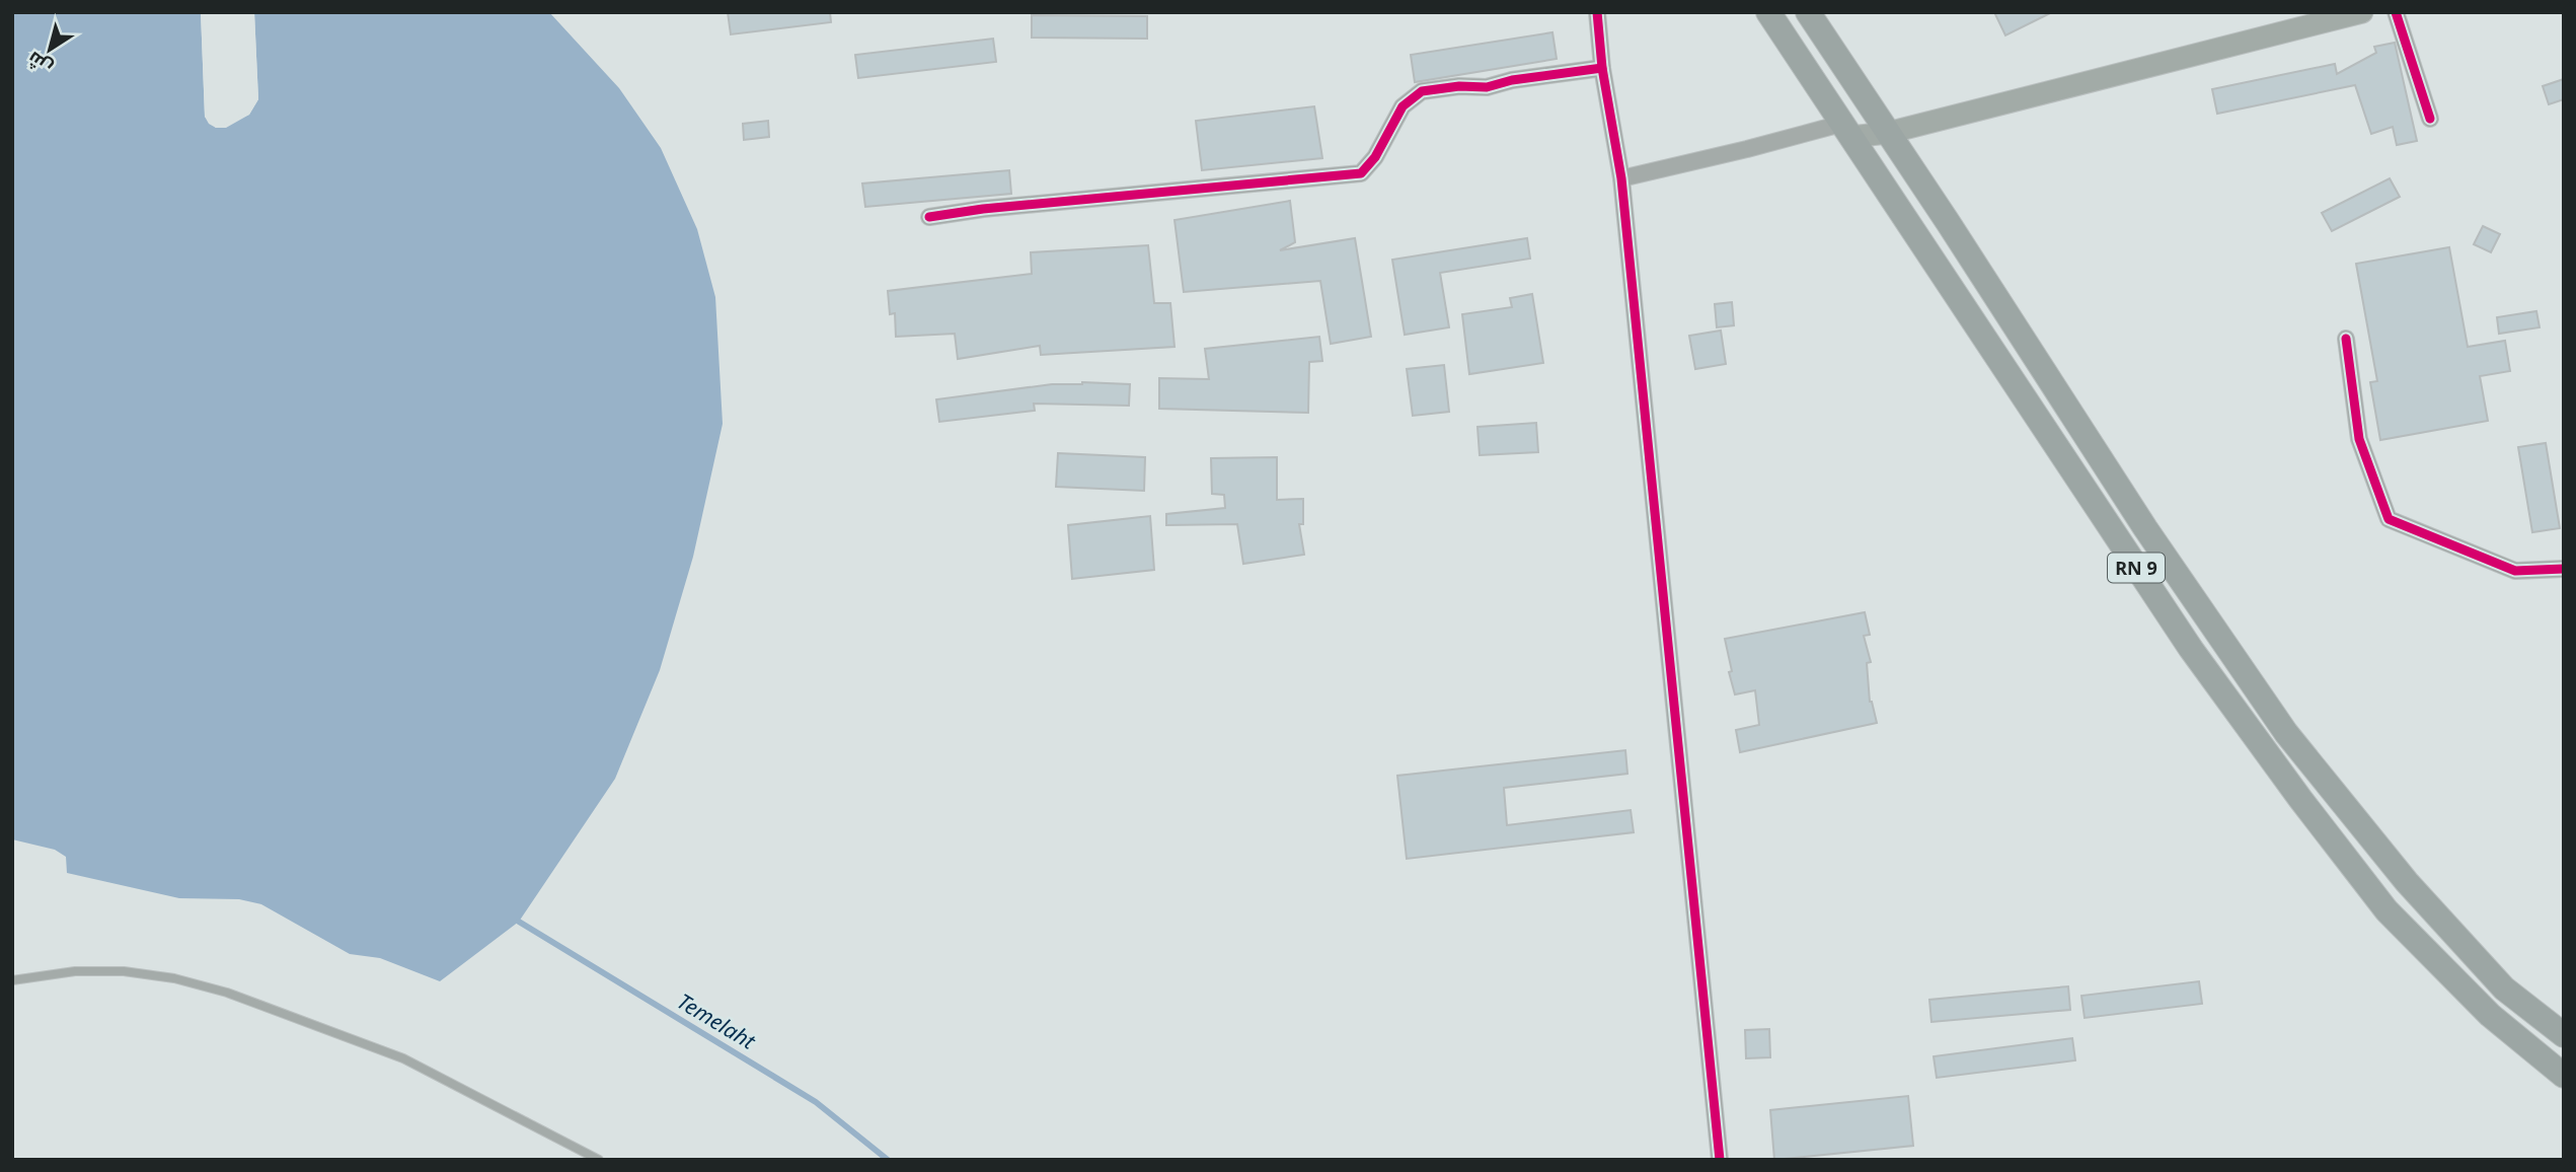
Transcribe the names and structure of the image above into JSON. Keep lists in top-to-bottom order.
{
  "streets": {
    "highway": ["RN 9"]
  },
  "water": ["Temelaht"],
  "north": "bottom left"
}
